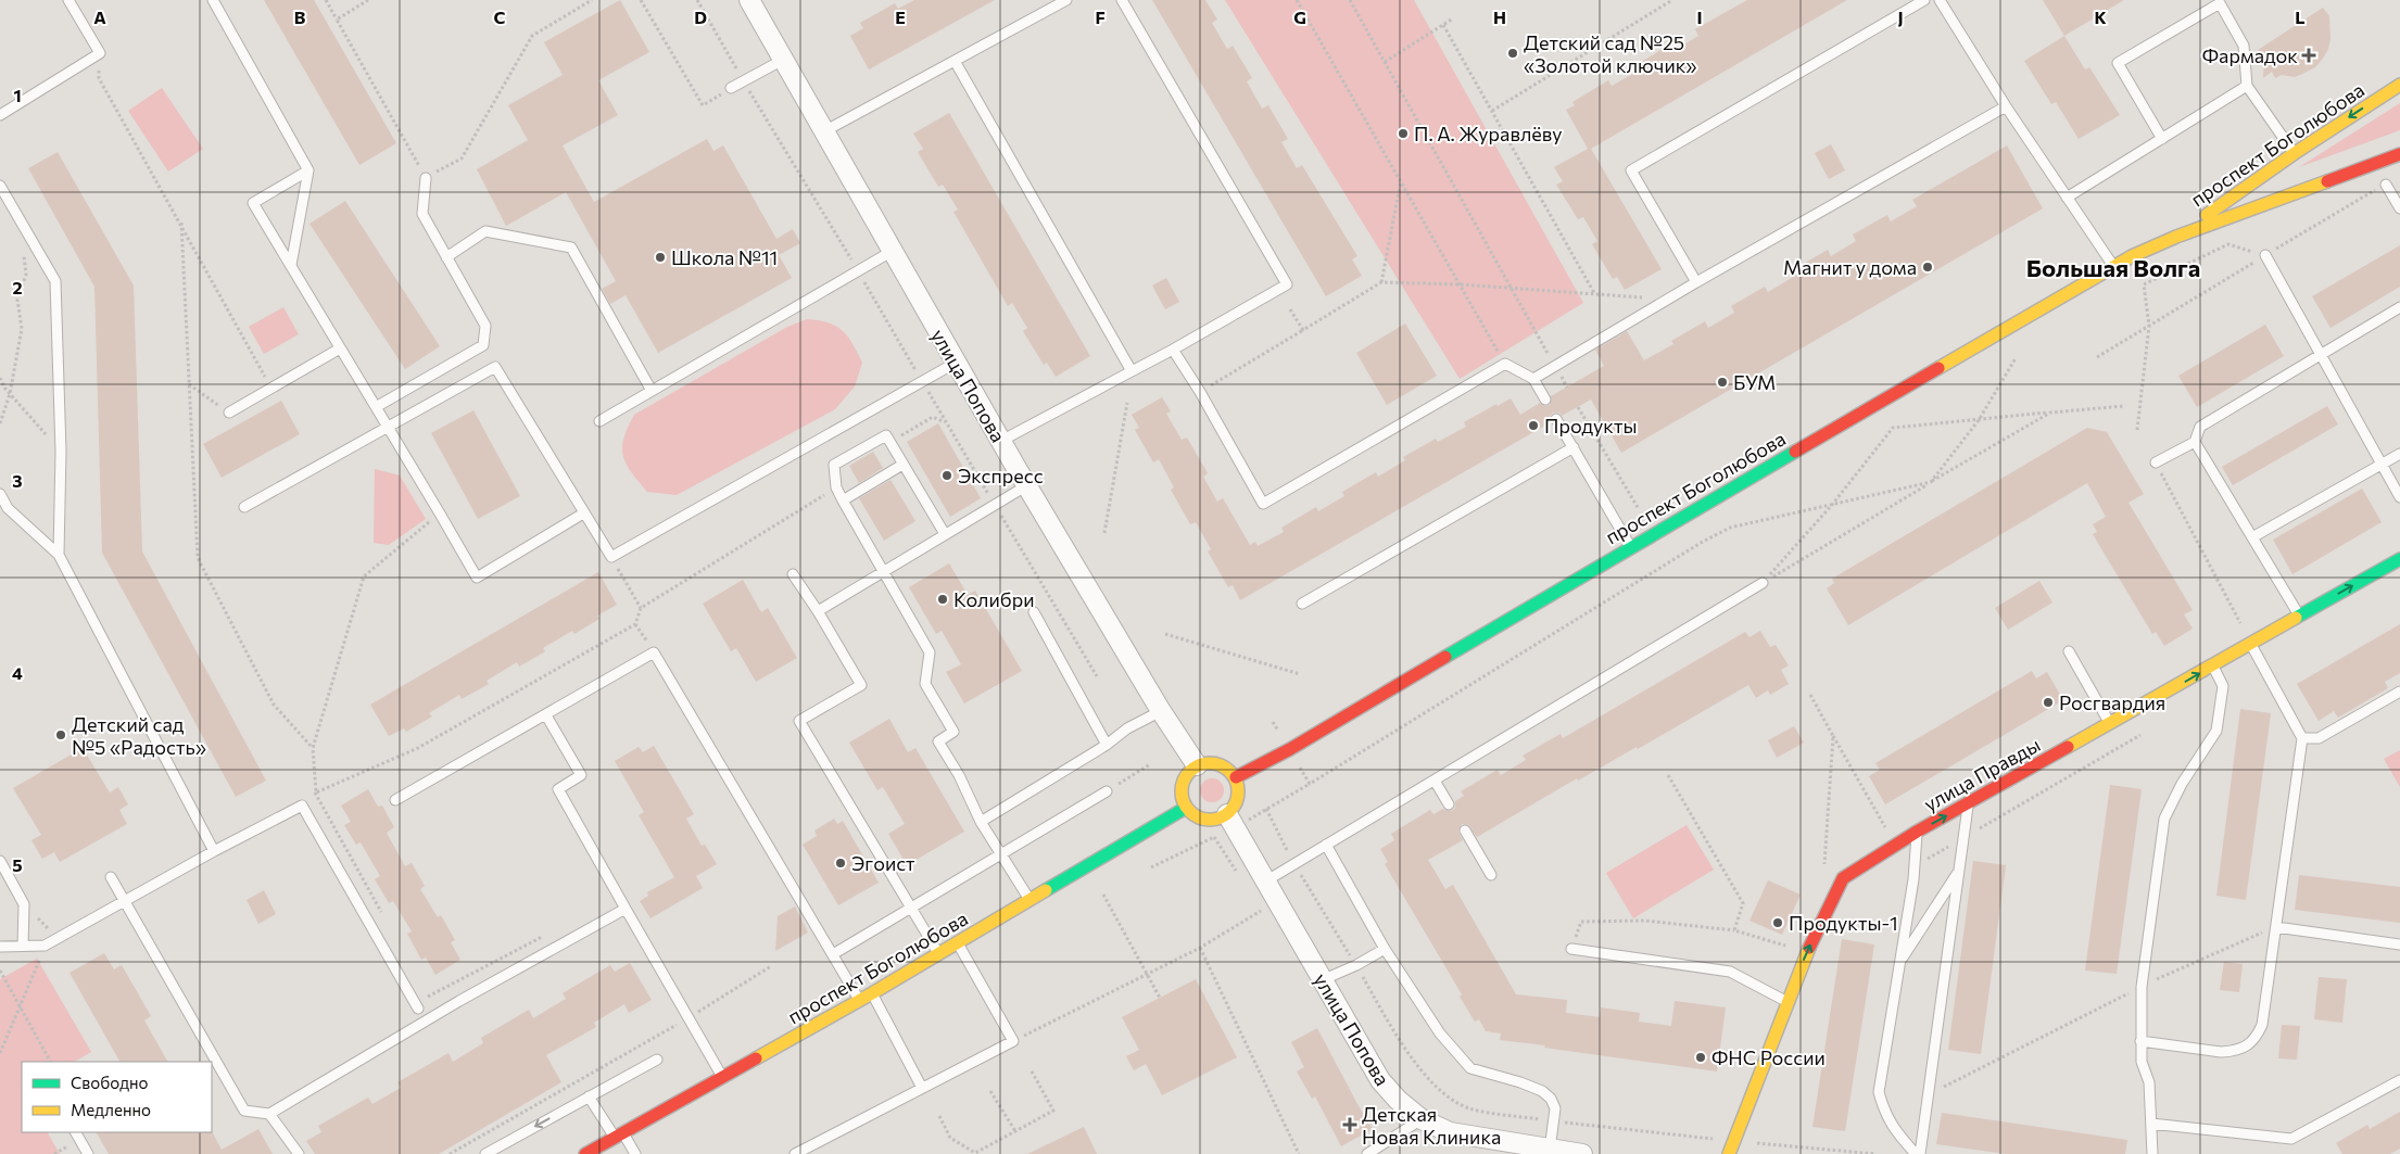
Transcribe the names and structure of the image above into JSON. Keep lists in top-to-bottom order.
{
  "streets": {
    "main road": ["проспект Боголюбова", "улица Правды"],
    "street": ["улица Попова"]
  },
  "crossings": [
    ["проспект Боголюбова", "улица Попова"]
  ],
  "one_way": ["улица Правды"],
  "districts": ["Большая Волга"],
  "places": {
    "other": [
      "Детский сад №25 «Золотой ключик»",
      "П. А. Журавлёву",
      "Школа №11",
      "Магнит у дома",
      "БУМ",
      "Продукты",
      "Экспресс",
      "Колибри",
      "Росгвардия",
      "Детский сад №5 «Радость»",
      "Эгоист",
      "Продукты-1",
      "ФНС России"
    ],
    "health": ["Фармадок", "Детская Новая Клиника"]
  },
  "legend": ["Свободно", "Медленно"],
  "grid": {
    "columns": [
      "A",
      "B",
      "C",
      "D",
      "E",
      "F",
      "G",
      "H",
      "I",
      "J",
      "K",
      "L"
    ],
    "rows": [
      "1",
      "2",
      "3",
      "4",
      "5"
    ]
  }
}
